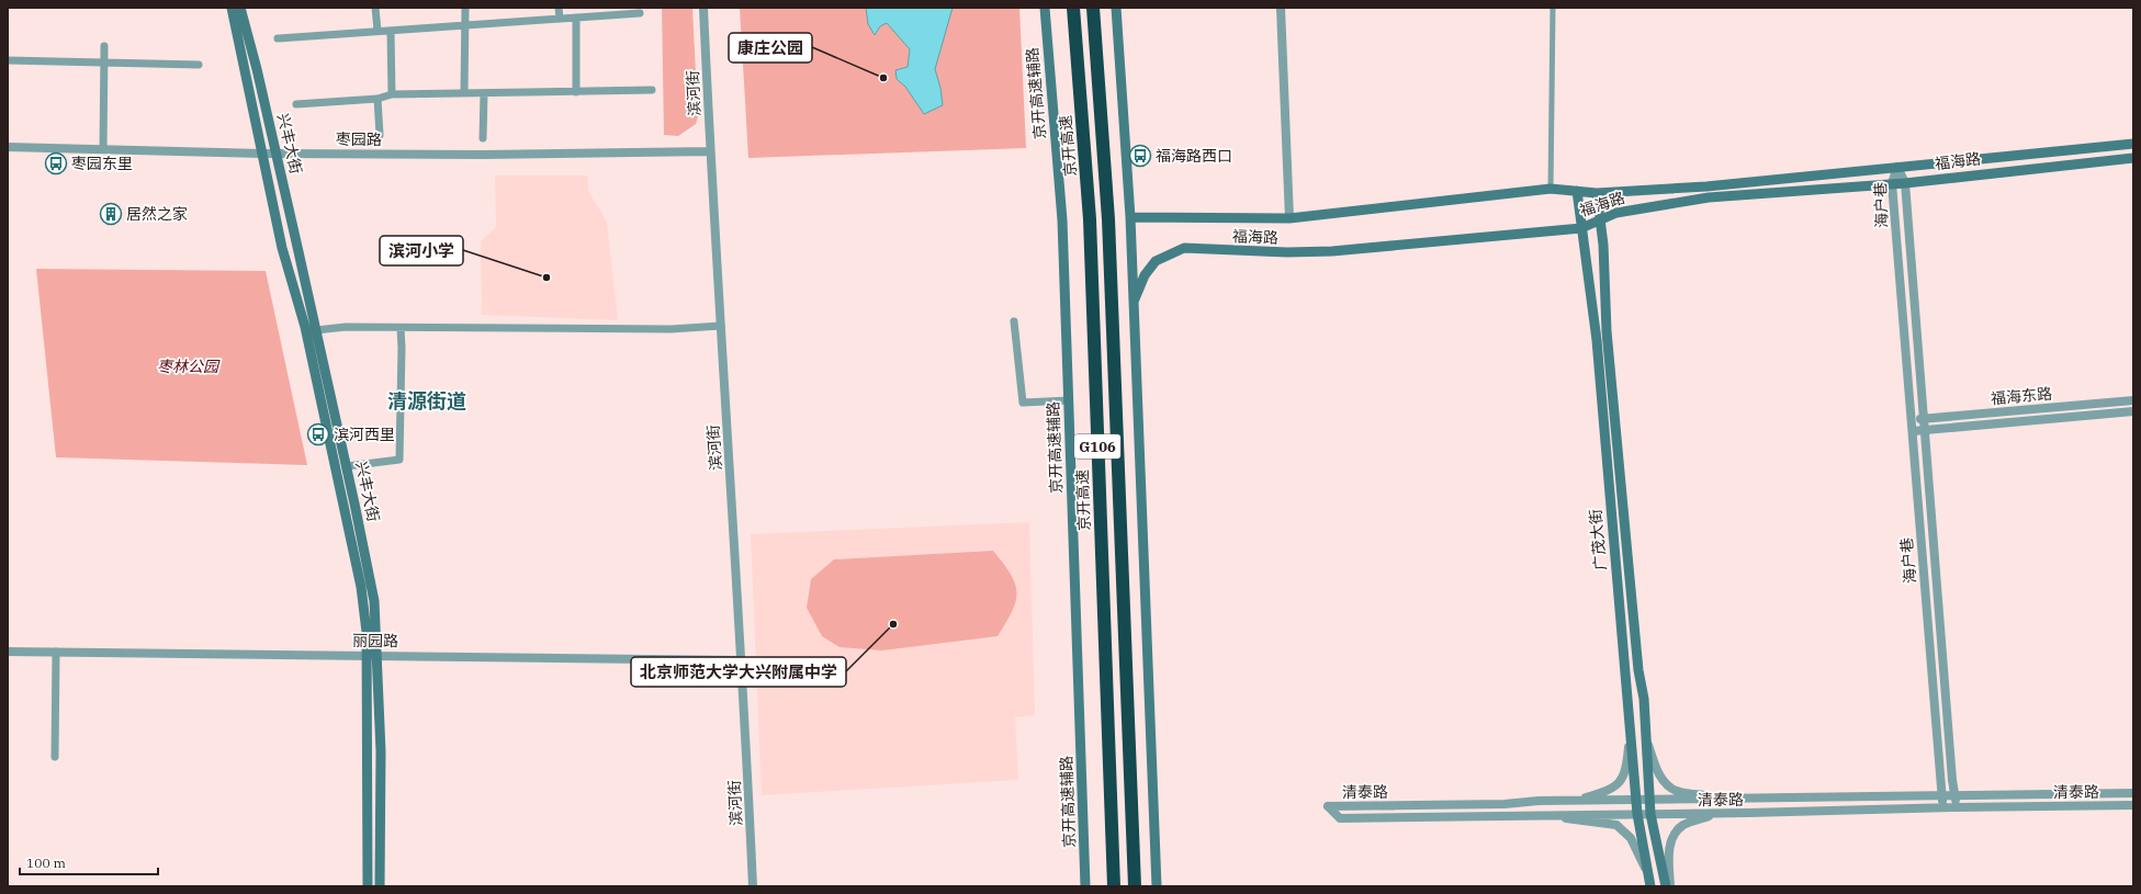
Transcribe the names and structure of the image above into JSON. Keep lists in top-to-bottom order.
{
  "streets": {
    "highway": ["京开高速", "G106"],
    "main road": [
      "京开高速辅路",
      "兴丰大街",
      "福海路",
      "广茂大街"
    ],
    "street": [
      "滨河街",
      "枣园路",
      "海户巷",
      "福海东路",
      "丽园路",
      "清泰路"
    ]
  },
  "crossings": [
    ["滨河街", "枣园路"],
    ["滨河街", "丽园路"],
    ["枣园路", "兴丰大街"],
    ["兴丰大街", "丽园路"],
    ["福海路", "海户巷"],
    ["福海路", "广茂大街"],
    ["海户巷", "福海东路"],
    ["海户巷", "清泰路"],
    ["广茂大街", "清泰路"]
  ],
  "districts": ["清源街道"],
  "parks": ["枣林公园"],
  "places": {
    "other": ["康庄公园", "滨河小学", "北京师范大学大兴附属中学"],
    "bus stop": ["福海路西口", "枣园东里", "滨河西里"],
    "building": ["居然之家"]
  },
  "scale_bar": "100 m"
}
